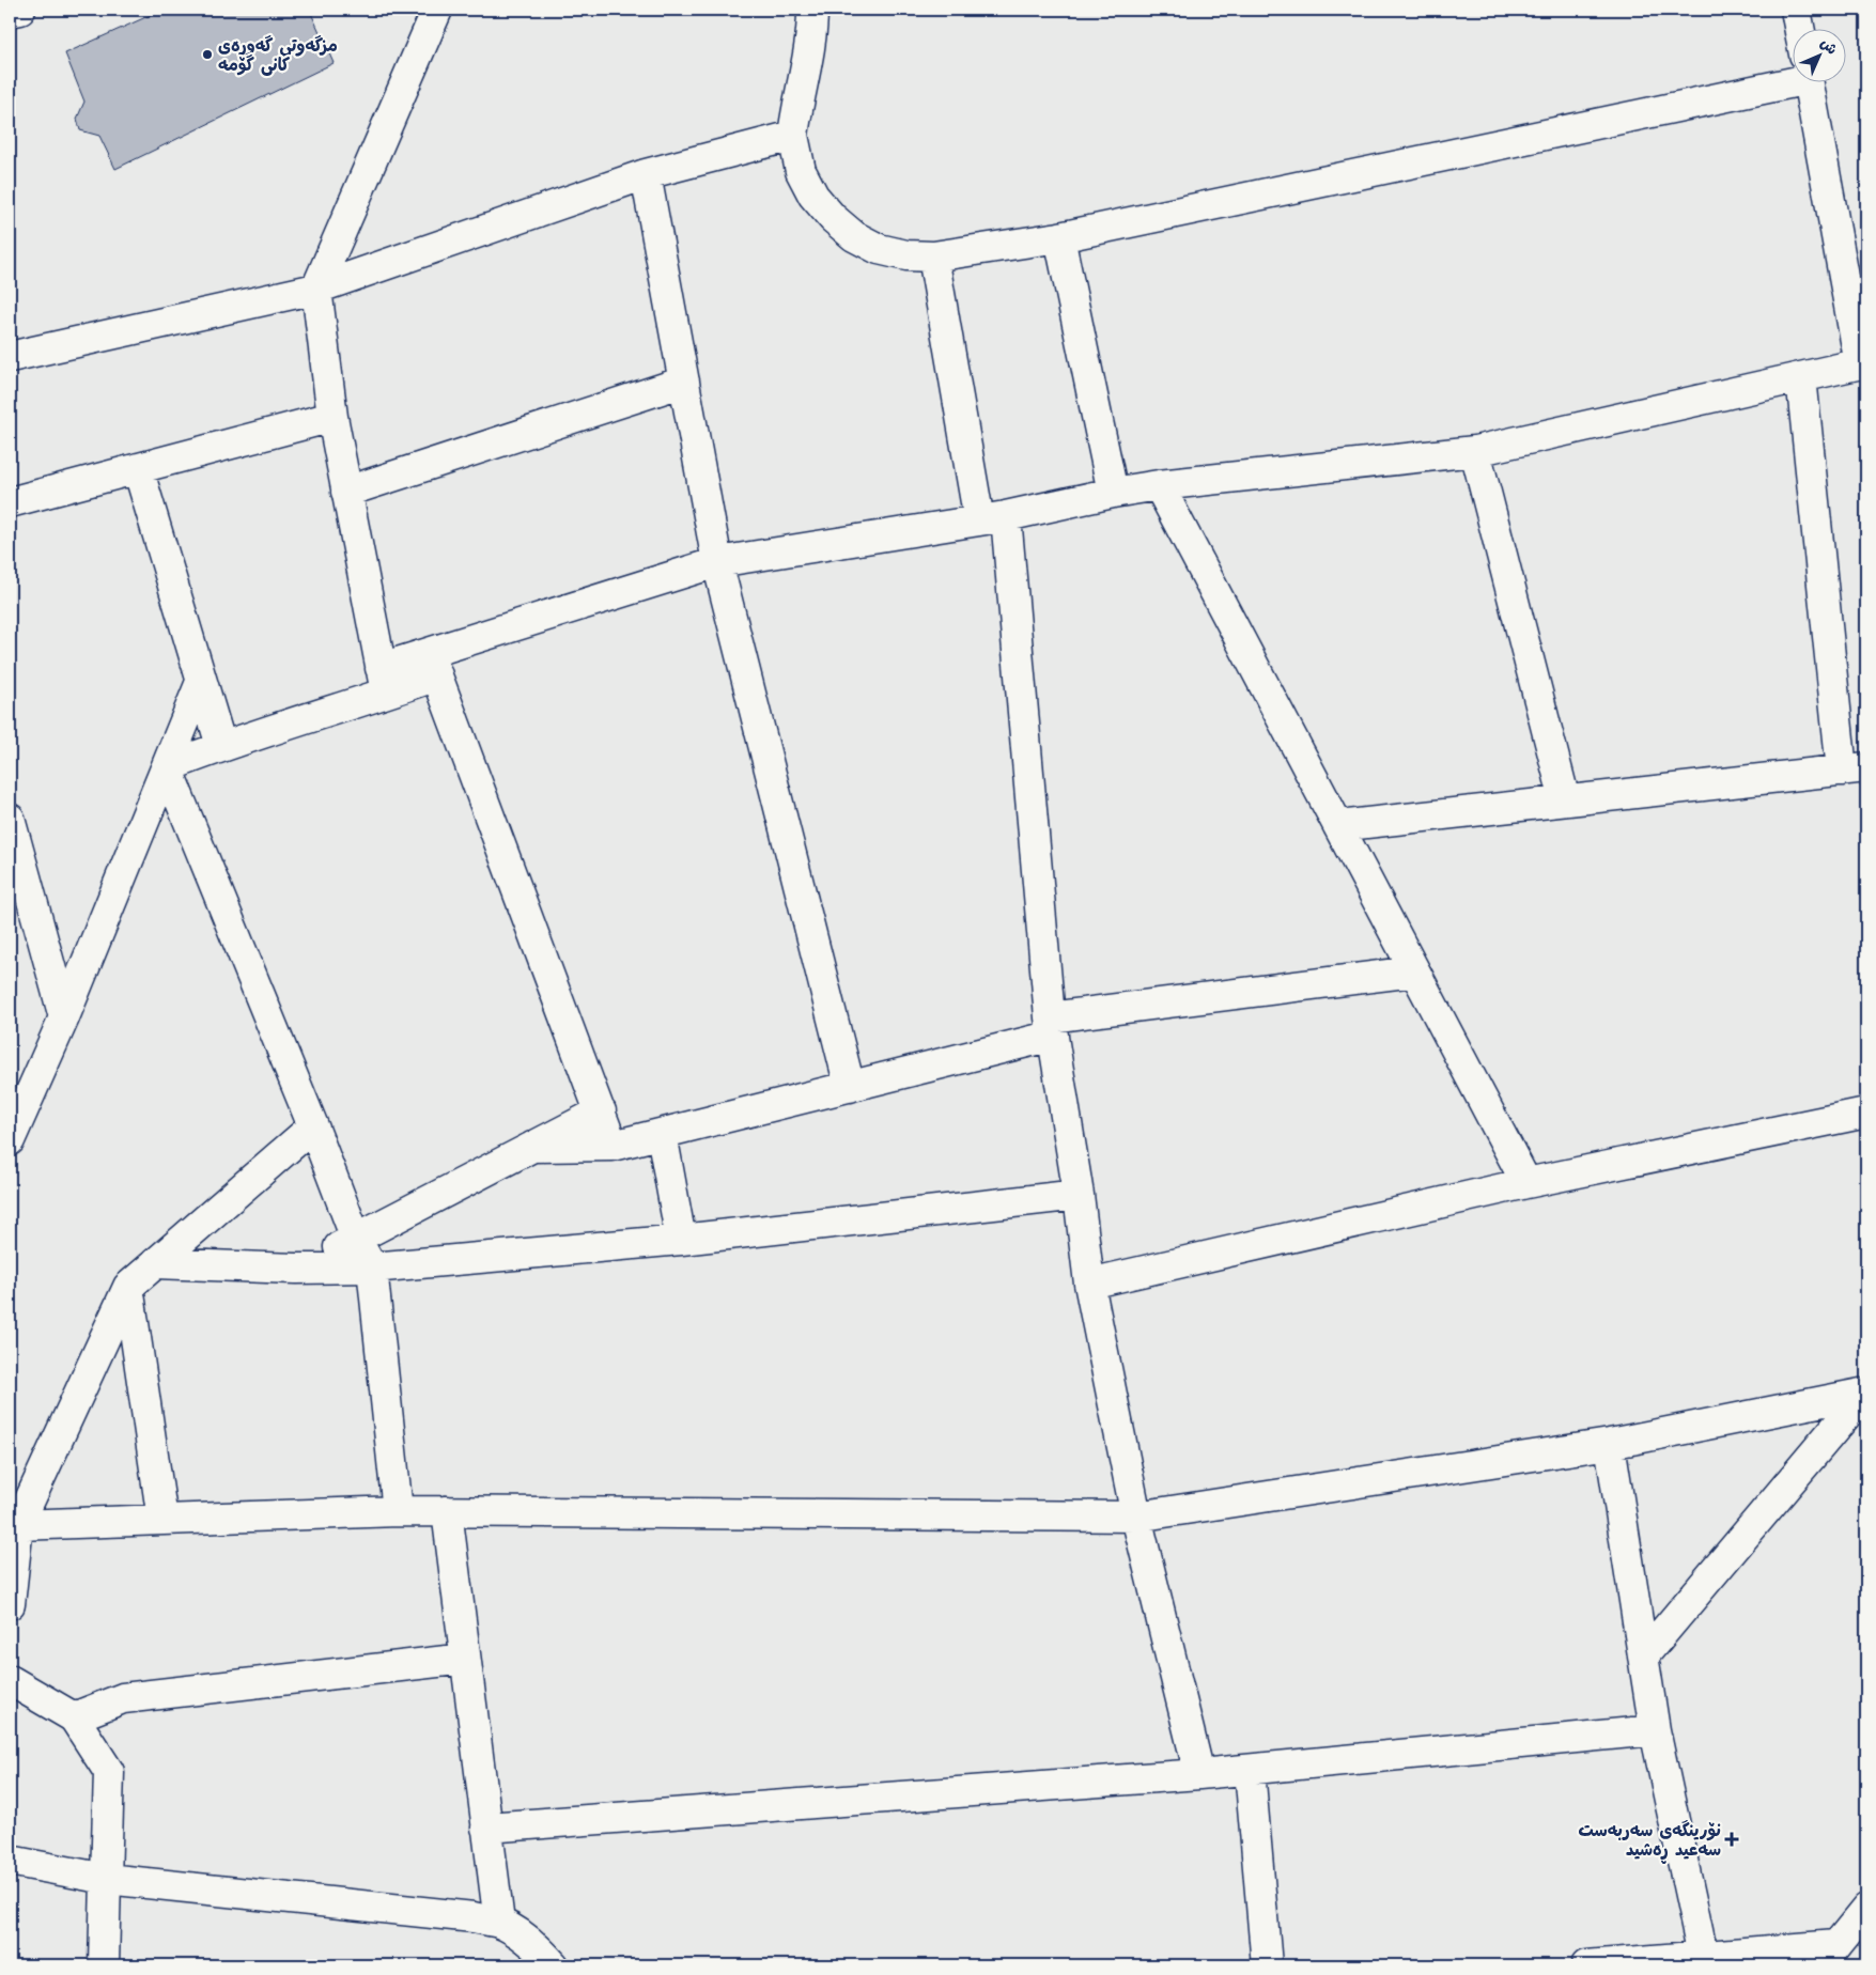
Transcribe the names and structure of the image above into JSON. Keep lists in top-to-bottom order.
{
  "places": {
    "other": ["مزگەوتی گەورەی کانی گۆمە"],
    "health": ["نۆرینگەی سەربەست سەعید ڕەشید"]
  },
  "north": "top right"
}
